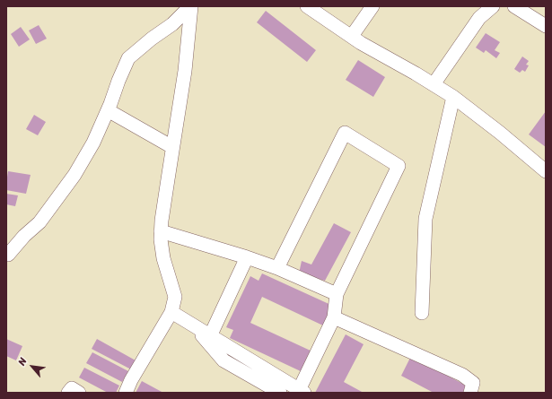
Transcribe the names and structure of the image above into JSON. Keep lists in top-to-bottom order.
{
  "north": "top left"
}
